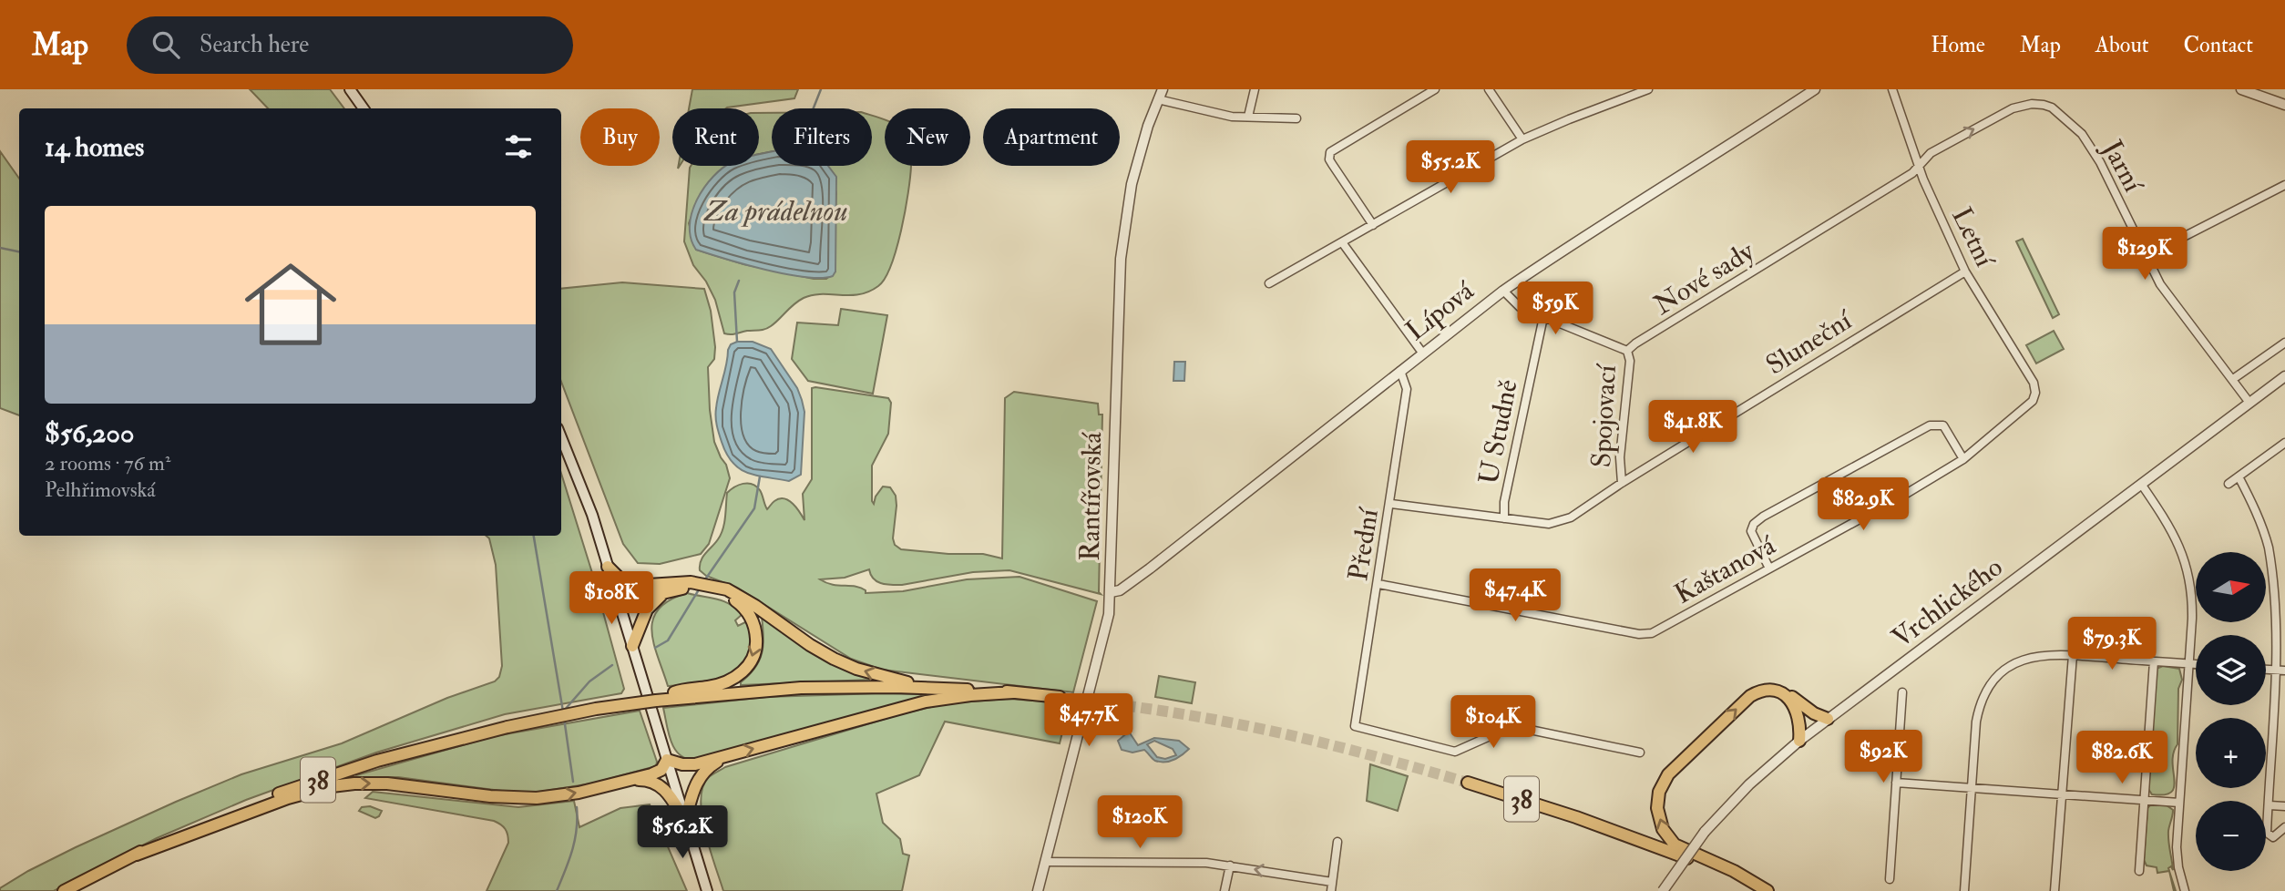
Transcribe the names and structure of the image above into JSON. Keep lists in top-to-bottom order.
{
  "streets": {
    "main road": ["38"],
    "street": [
      "Jarní",
      "Letní",
      "Nové sady",
      "Lípová",
      "Sluneční",
      "Spojovací",
      "U Studně",
      "Rantířovská",
      "Přední",
      "Kaštanová",
      "Vrchlického"
    ]
  },
  "crossings": [
    ["Jarní", "Letní"],
    ["Jarní", "Nové sady"],
    ["Jarní", "Vrchlického"],
    ["Letní", "Nové sady"],
    ["Letní", "Sluneční"],
    ["Letní", "Kaštanová"],
    ["Nové sady", "Spojovací"],
    ["Lípová", "Rantířovská"],
    ["Lípová", "Přední"],
    ["Sluneční", "Spojovací"],
    ["Sluneční", "U Studně"],
    ["Sluneční", "Přední"],
    ["Přední", "Kaštanová"]
  ],
  "water": ["Za prádelnou"],
  "north": "right",
  "page": {
    "header": "Map",
    "search": "Search here",
    "nav": [
      "Home",
      "Map",
      "About",
      "Contact"
    ],
    "chip": [
      "Buy",
      "Rent",
      "Filters",
      "New",
      "Apartment"
    ],
    "heading": "14 homes",
    "price": [
      "$55.2K",
      "$129K",
      "$59K",
      "$41.8K",
      "$82.9K",
      "$47.4K",
      "$108K",
      "$79.3K",
      "$47.7K",
      "$104K",
      "$92K",
      "$82.6K",
      "$120K",
      "$56.2K"
    ],
    "list": [
      {
        "name": "$56,200",
        "note": "2 rooms · 76 m² · Pelhřimovská"
      }
    ],
    "map_buttons": ["+", "−"]
  }
}
